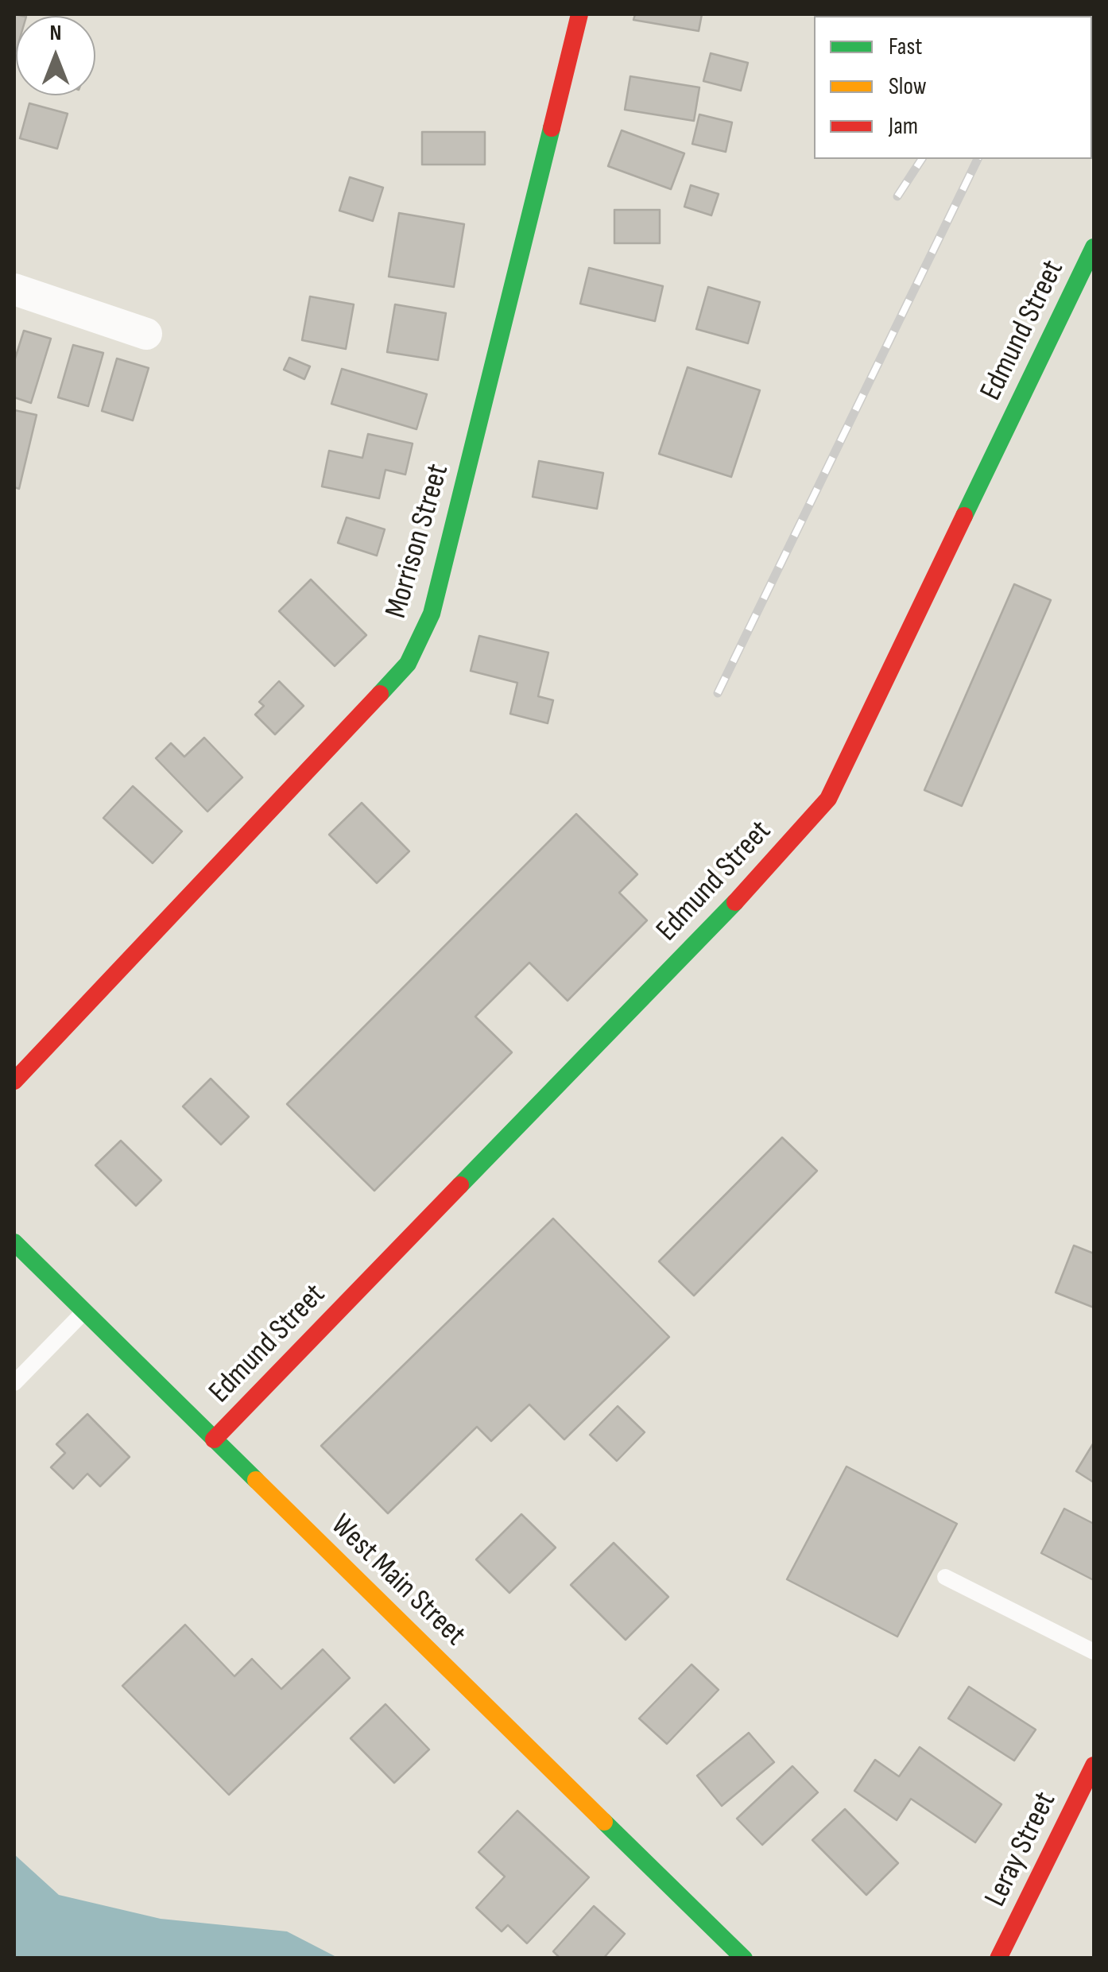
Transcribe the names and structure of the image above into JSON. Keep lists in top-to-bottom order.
{
  "streets": {
    "street": [
      "Edmund Street",
      "Morrison Street",
      "West Main Street",
      "Leray Street"
    ]
  },
  "crossings": [
    ["Edmund Street", "West Main Street"]
  ],
  "legend": ["Fast", "Slow", "Jam"],
  "north": "top"
}
